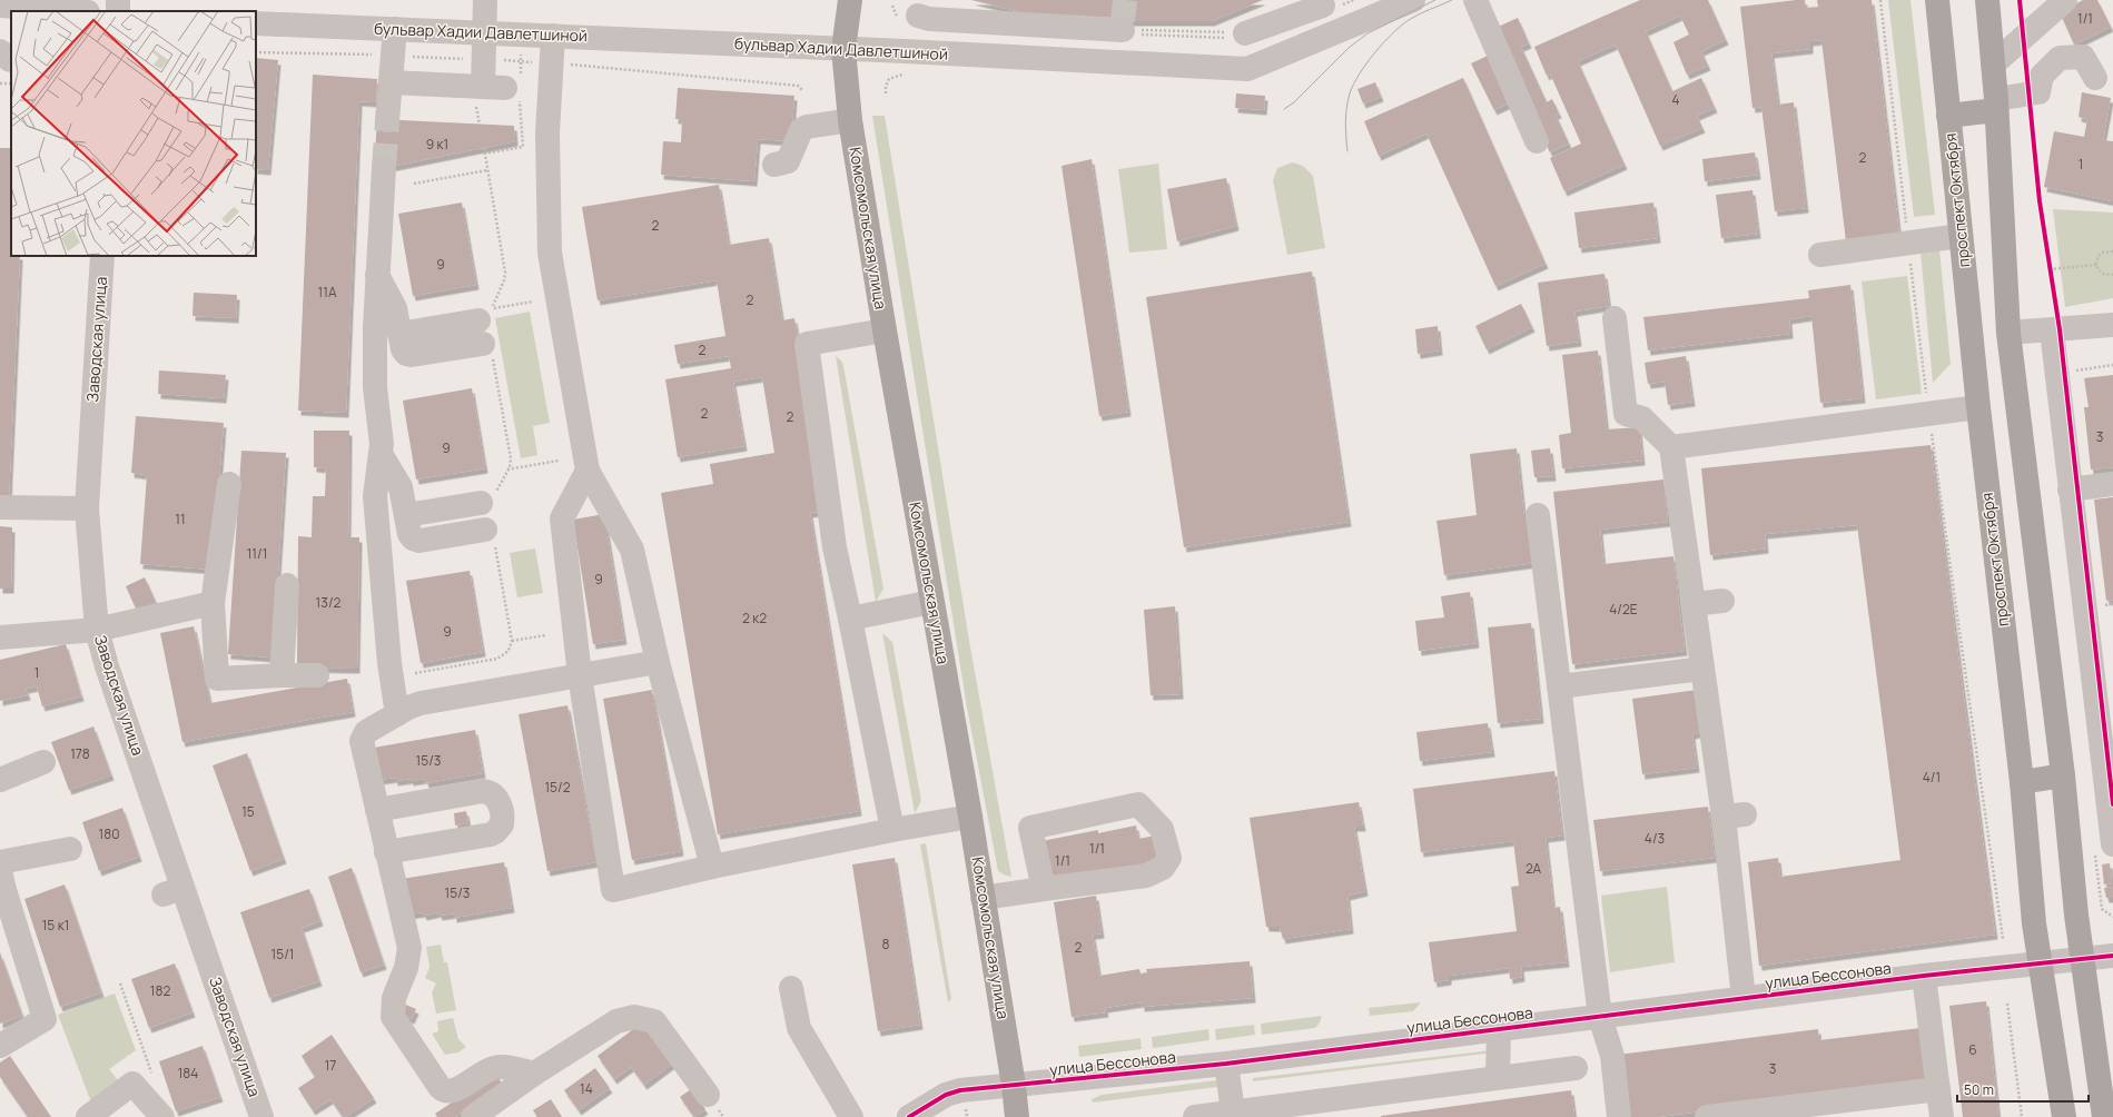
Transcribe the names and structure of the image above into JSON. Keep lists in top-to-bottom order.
{
  "streets": {
    "main road": ["проспект Октября", "Комсомольская улица"],
    "street": ["бульвар Хадии Давлетшиной", "Заводская улица", "улица Бессонова"]
  },
  "crossings": [
    ["бульвар Хадии Давлетшиной", "Комсомольская улица"],
    ["проспект Октября", "улица Бессонова"],
    ["Комсомольская улица", "улица Бессонова"]
  ],
  "house_numbers": [
    "1/1",
    "4",
    "9 к1",
    "2",
    "1",
    "2",
    "9",
    "11А",
    "2",
    "2",
    "2",
    "2",
    "3",
    "9",
    "11",
    "11/1",
    "9",
    "13/2",
    "4/2Е",
    "2 к2",
    "9",
    "1",
    "178",
    "15/3",
    "4/1",
    "15/2",
    "15",
    "180",
    "4/3",
    "1/1",
    "1/1",
    "2А",
    "15/3",
    "15 к1",
    "8",
    "2",
    "15/1",
    "182",
    "6",
    "17",
    "3",
    "184",
    "14"
  ],
  "scale_bar": "50 m"
}
